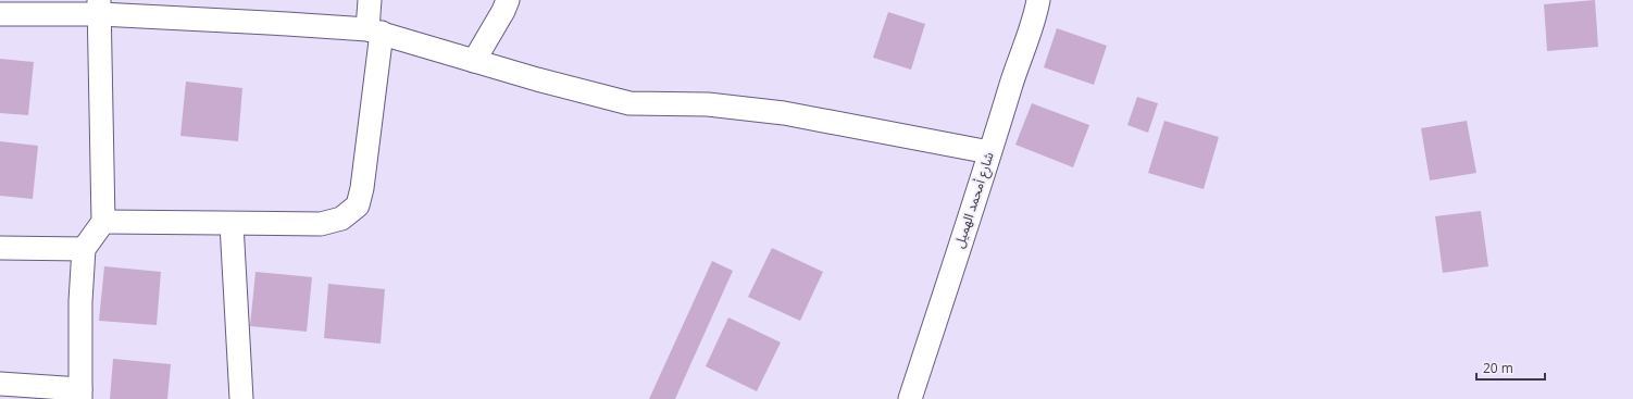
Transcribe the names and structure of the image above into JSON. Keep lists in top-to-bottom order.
{
  "streets": {
    "street": ["شارع أمحمد الهميل"]
  },
  "scale_bar": "20 m"
}
